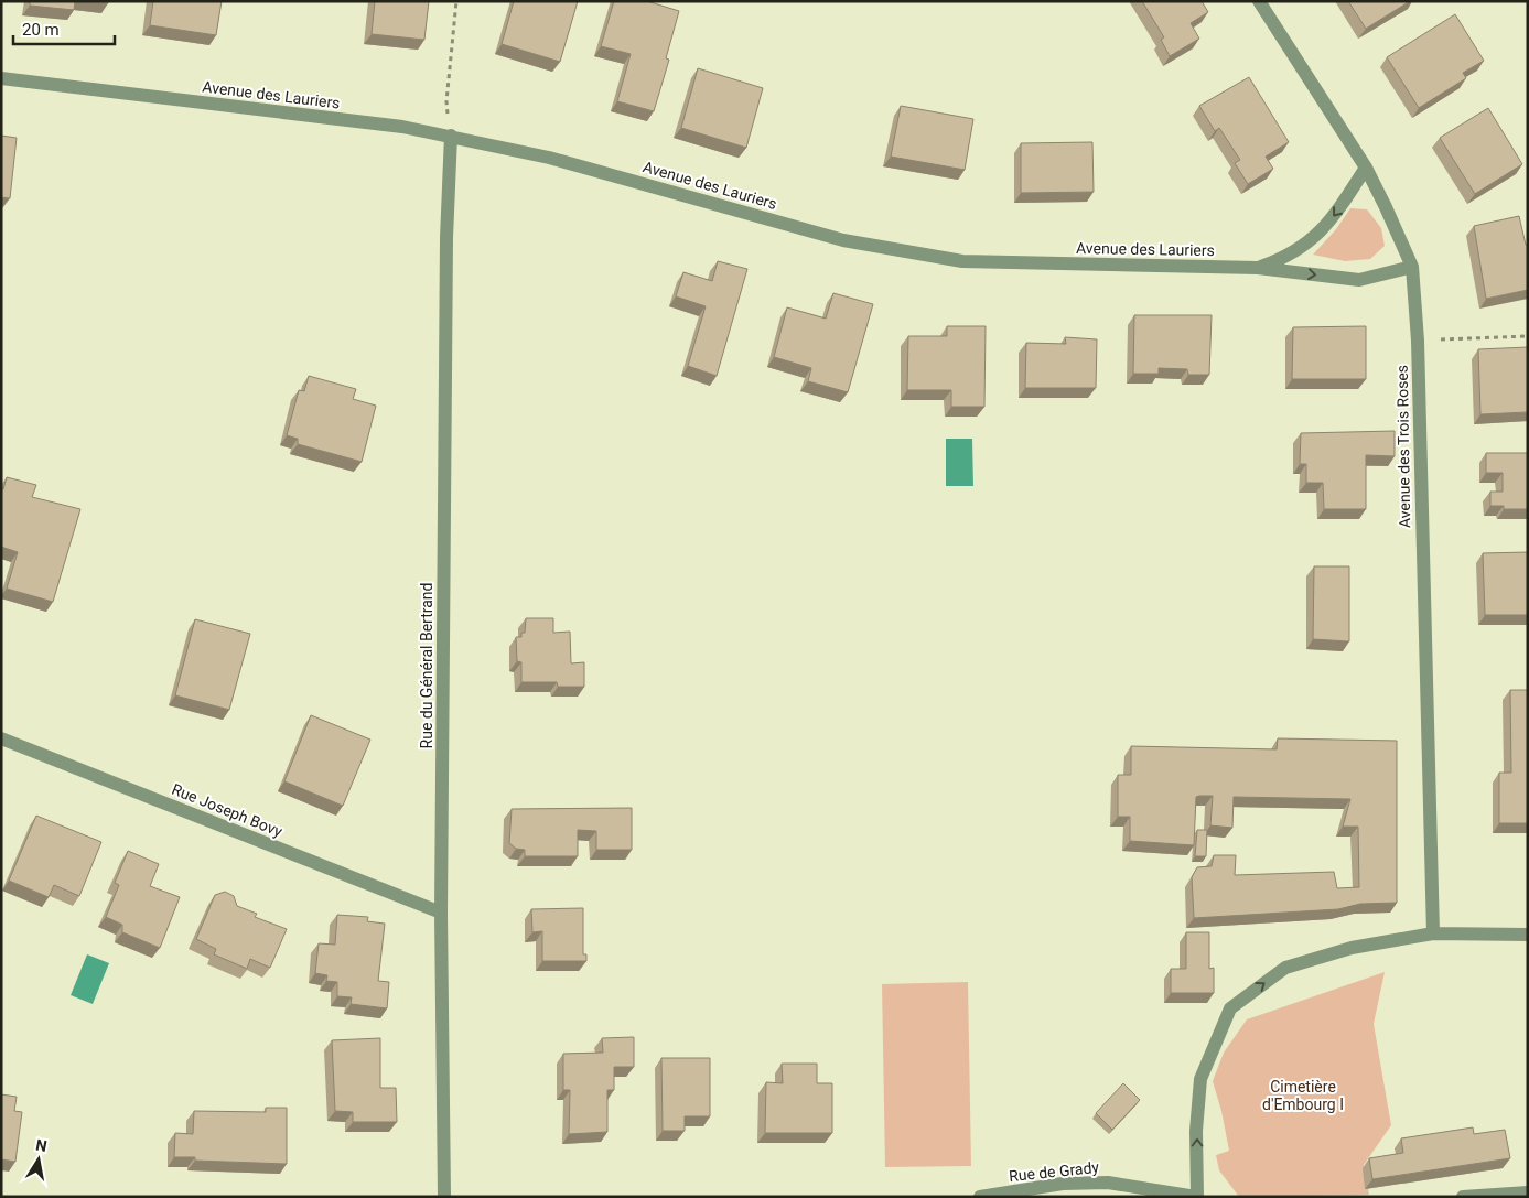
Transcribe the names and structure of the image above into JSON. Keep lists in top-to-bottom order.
{
  "streets": {
    "street": [
      "Avenue des Lauriers",
      "Avenue des Trois Roses",
      "Rue du Général Bertrand",
      "Rue Joseph Bovy",
      "Rue de Grady"
    ]
  },
  "crossings": [
    ["Avenue des Lauriers", "Avenue des Trois Roses"],
    ["Avenue des Lauriers", "Rue du Général Bertrand"],
    ["Rue du Général Bertrand", "Rue Joseph Bovy"]
  ],
  "parks": ["Cimetière d'Embourg I"],
  "scale_bar": "20 m",
  "north": "top"
}
